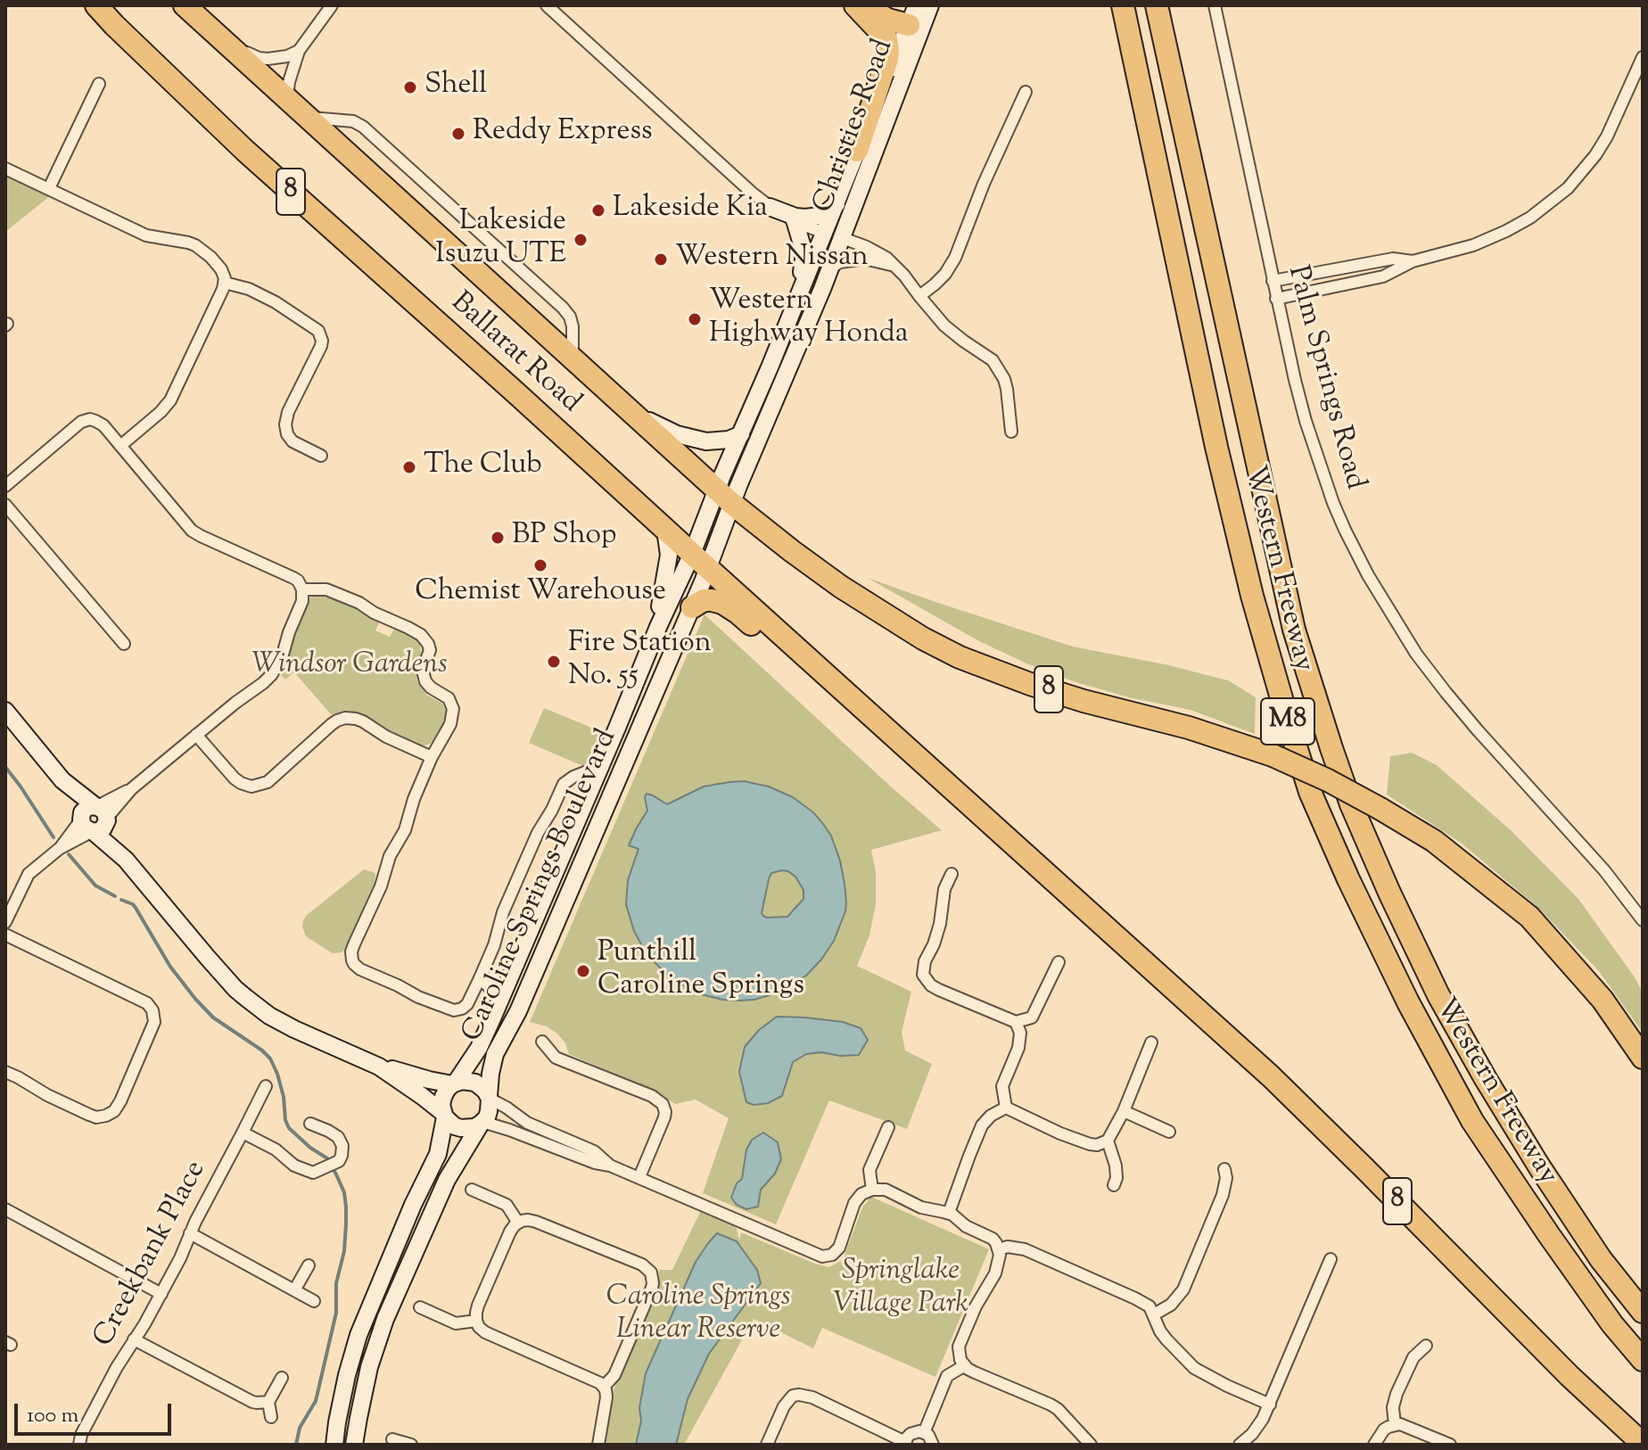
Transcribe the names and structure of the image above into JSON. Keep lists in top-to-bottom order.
{
  "streets": {
    "highway": [
      "8",
      "Ballarat Road",
      "Western Freeway",
      "M8"
    ],
    "main road": ["Christies Road", "Caroline Springs Boulevard"],
    "street": ["Palm Springs Road", "Creekbank Place"]
  },
  "crossings": [
    ["Christies Road", "8"],
    ["Christies Road", "Ballarat Road"],
    ["Christies Road", "Caroline Springs Boulevard"],
    ["8", "Ballarat Road"],
    ["8", "Caroline Springs Boulevard"],
    ["Ballarat Road", "Caroline Springs Boulevard"]
  ],
  "parks": ["Windsor Gardens", "Springlake Village Park", "Caroline Springs Linear Reserve"],
  "places": [
    "Shell",
    "Reddy Express",
    "Lakeside Kia",
    "Lakeside Isuzu UTE",
    "Western Nissan",
    "Western Highway Honda",
    "The Club",
    "BP Shop",
    "Chemist Warehouse",
    "Fire Station No. 55",
    "Punthill Caroline Springs"
  ],
  "scale_bar": "100 m"
}
